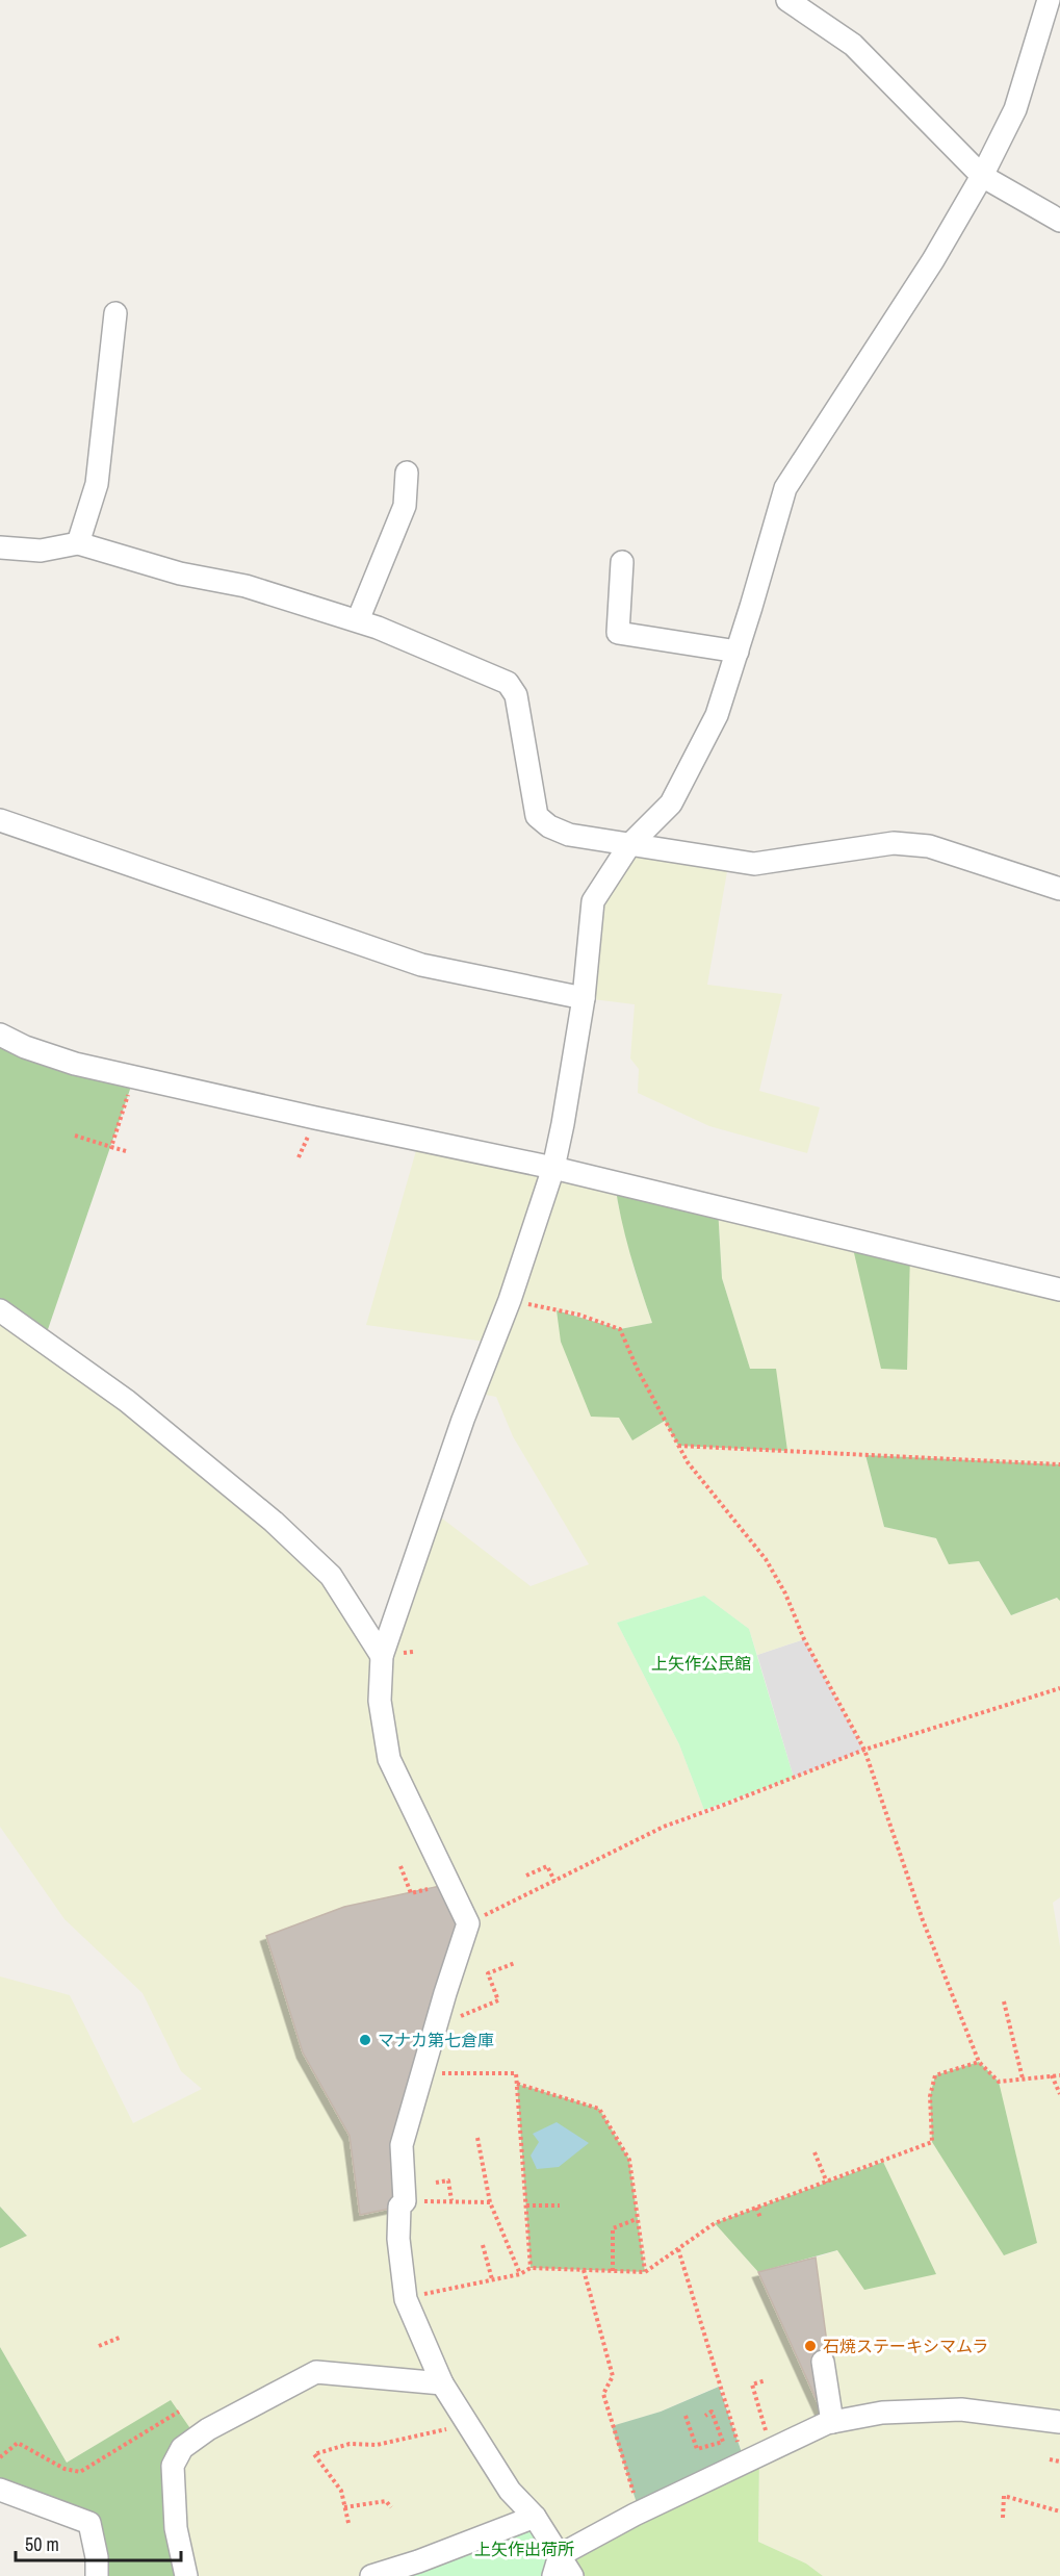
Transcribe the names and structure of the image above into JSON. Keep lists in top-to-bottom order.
{
  "parks": ["上矢作公民館", "上矢作出荷所"],
  "places": ["マナカ第七倉庫", "石焼ステーキシマムラ"],
  "scale_bar": "50 m"
}
